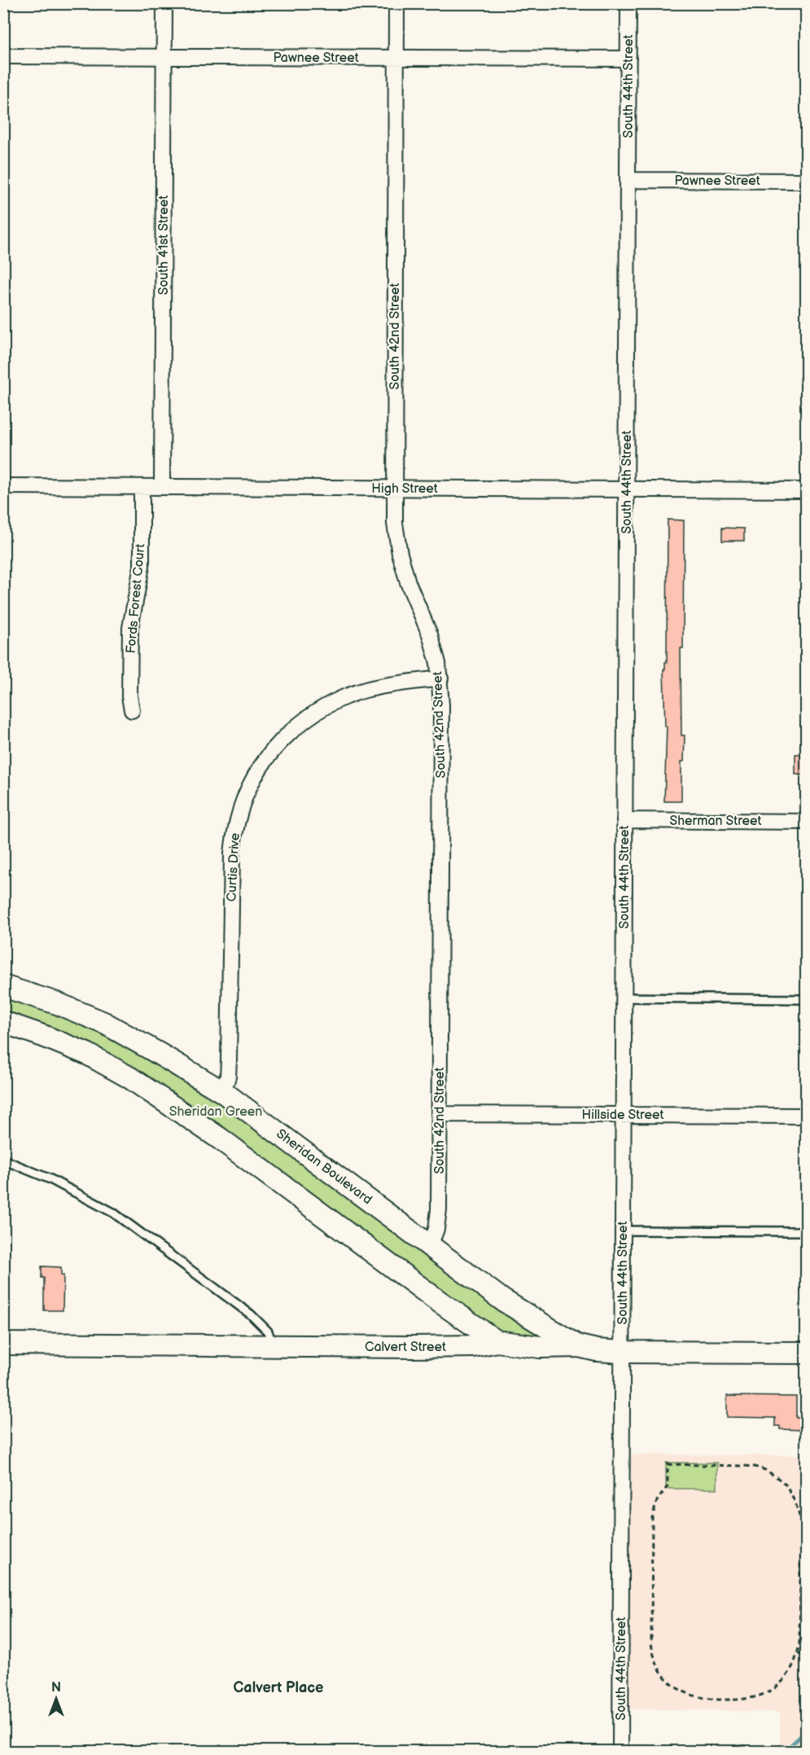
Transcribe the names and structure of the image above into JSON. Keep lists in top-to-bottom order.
{
  "streets": {
    "main road": ["Sheridan Boulevard", "Calvert Street"],
    "street": [
      "Pawnee Street",
      "South 44th Street",
      "South 41st Street",
      "South 42nd Street",
      "High Street",
      "Fords Forest Court",
      "Sherman Street",
      "Curtis Drive",
      "Hillside Street"
    ]
  },
  "crossings": [
    ["Pawnee Street", "South 44th Street"],
    ["Pawnee Street", "South 41st Street"],
    ["Pawnee Street", "South 42nd Street"],
    ["South 44th Street", "High Street"],
    ["South 44th Street", "Sherman Street"],
    ["South 44th Street", "Hillside Street"],
    ["South 44th Street", "Calvert Street"],
    ["South 41st Street", "High Street"],
    ["South 42nd Street", "High Street"],
    ["South 42nd Street", "Curtis Drive"],
    ["South 42nd Street", "Hillside Street"],
    ["South 42nd Street", "Sheridan Boulevard"],
    ["High Street", "Fords Forest Court"],
    ["Curtis Drive", "Sheridan Boulevard"],
    ["Sheridan Boulevard", "Calvert Street"]
  ],
  "districts": ["Calvert Place"],
  "parks": ["Sheridan Green"],
  "north": "top"
}
